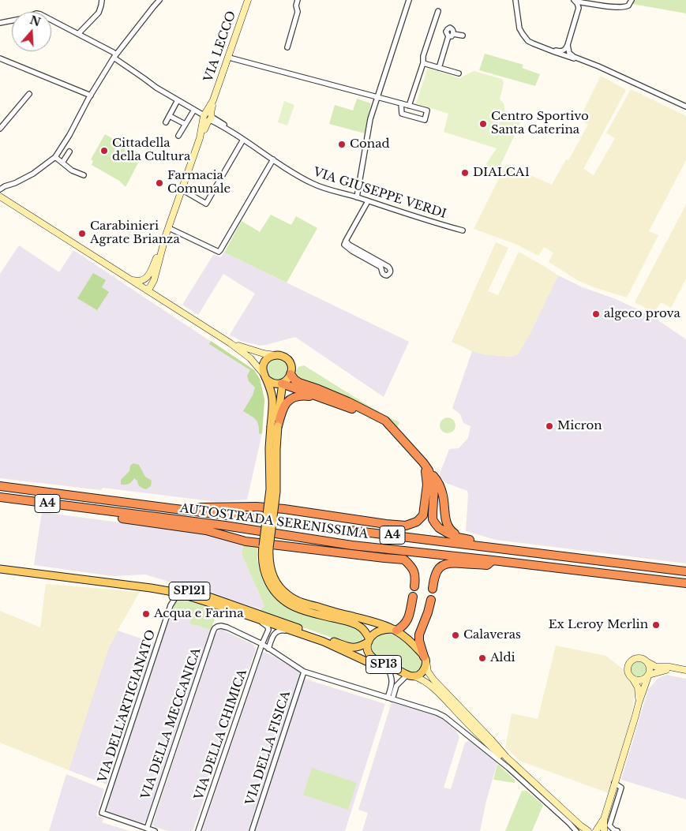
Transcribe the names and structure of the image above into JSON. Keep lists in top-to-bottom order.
{
  "streets": {
    "highway": ["A4", "AUTOSTRADA SERENISSIMA"],
    "main road": ["SP121", "SP13"],
    "street": [
      "VIA LECCO",
      "VIA GIUSEPPE VERDI",
      "VIA DELL'ARTIGIANATO",
      "VIA DELLA MECCANICA",
      "VIA DELLA CHIMICA",
      "VIA DELLA FISICA"
    ]
  },
  "crossings": [
    ["VIA LECCO", "VIA GIUSEPPE VERDI"],
    ["SP121", "SP13"],
    ["SP121", "VIA DELLA CHIMICA"],
    ["VIA DELL'ARTIGIANATO", "VIA DELLA MECCANICA"],
    ["VIA DELLA MECCANICA", "VIA DELLA CHIMICA"]
  ],
  "places": [
    "Centro Sportivo Santa Caterina",
    "Conad",
    "Cittadella della Cultura",
    "DIALCA1",
    "Farmacia Comunale",
    "Carabinieri Agrate Brianza",
    "algeco prova",
    "Micron",
    "Acqua e Farina",
    "Ex Leroy Merlin",
    "Calaveras",
    "Aldi"
  ],
  "north": "top"
}
